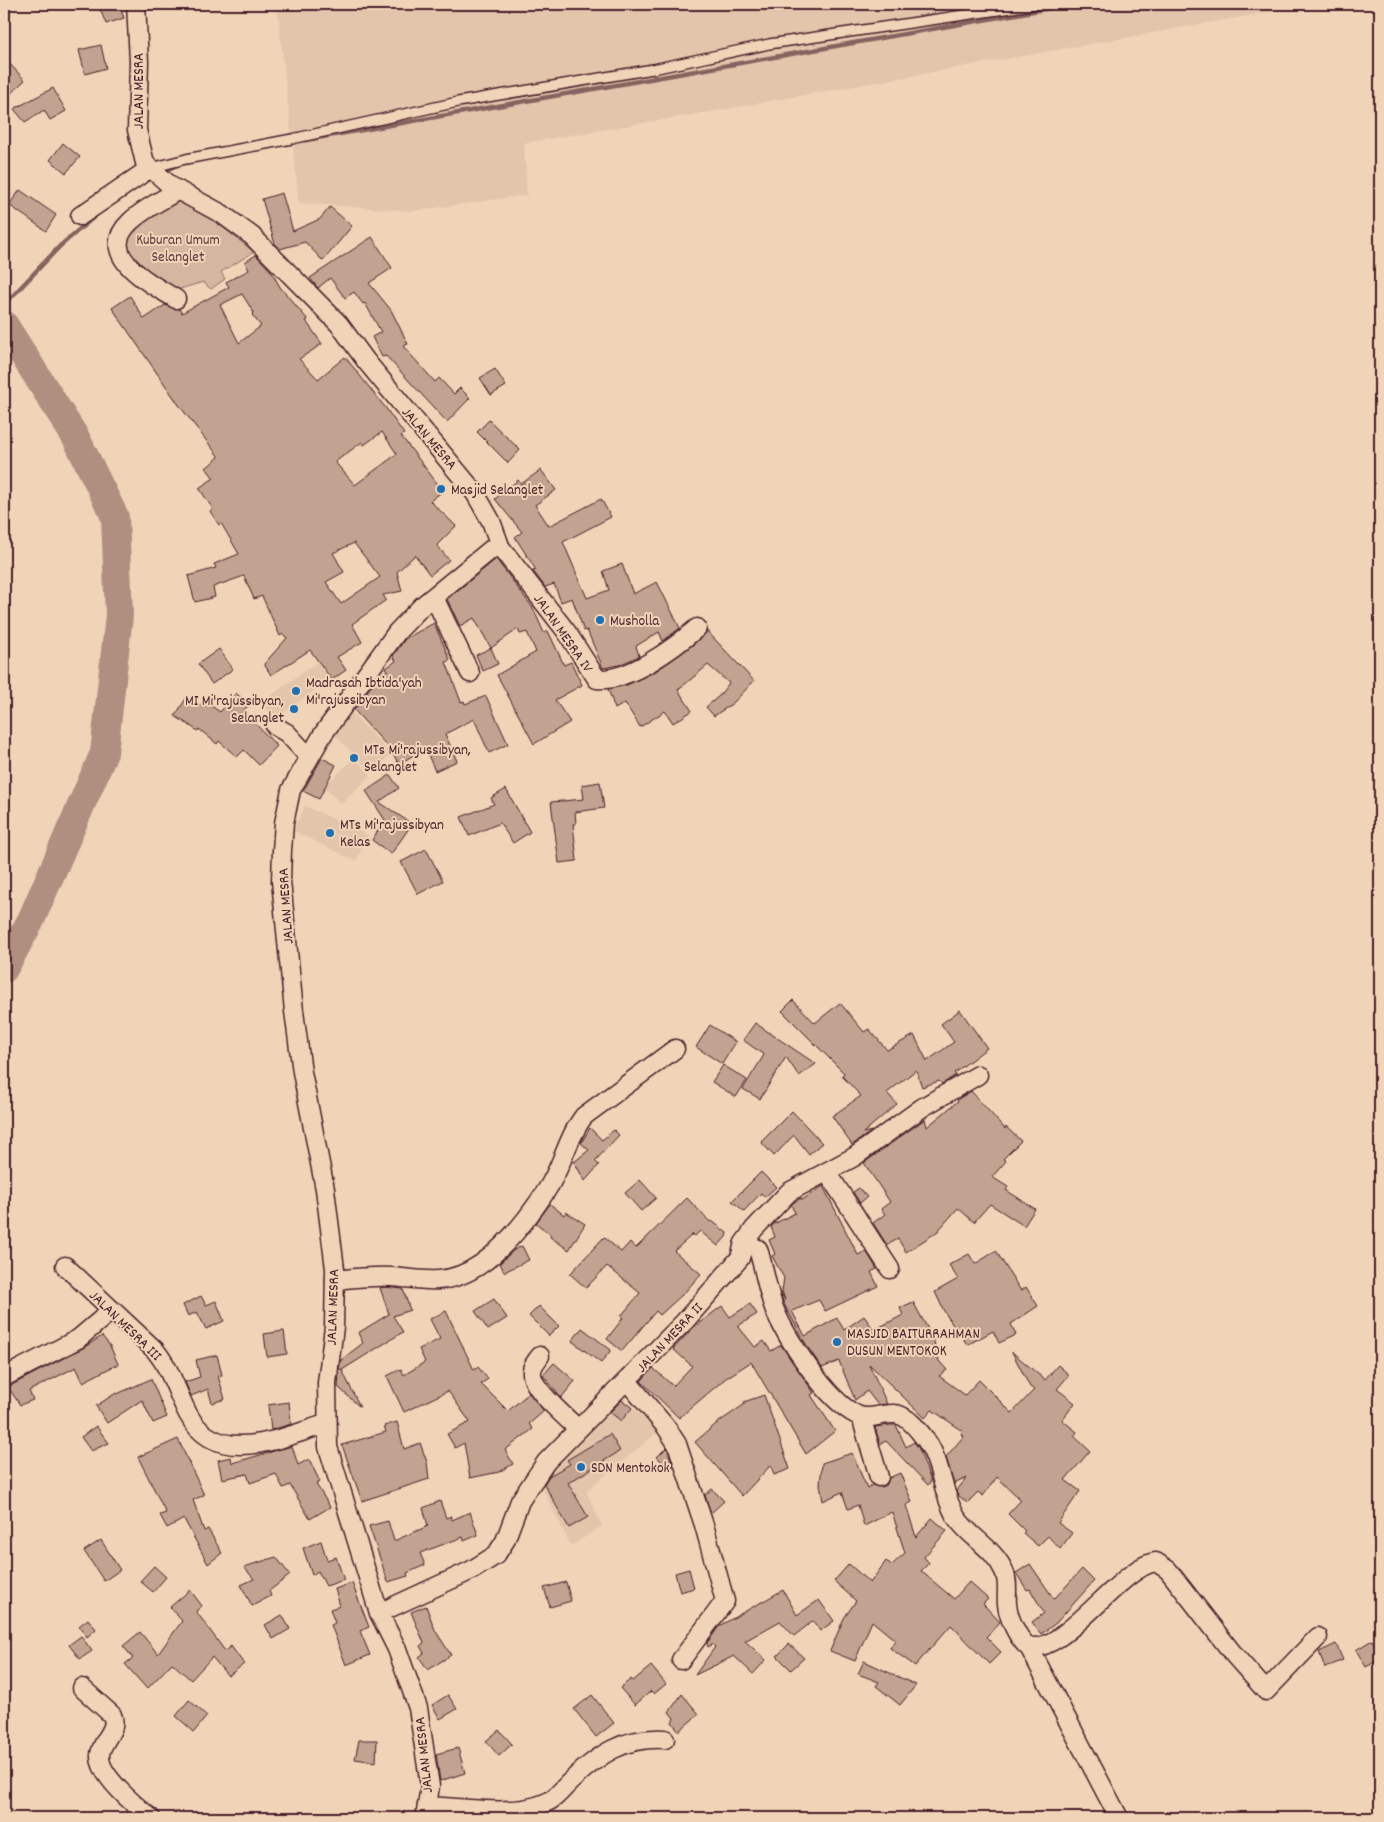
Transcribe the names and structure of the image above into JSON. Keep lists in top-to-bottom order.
{
  "streets": {
    "street": [
      "JALAN MESRA",
      "JALAN MESRA IV",
      "JALAN MESRA III",
      "JALAN MESRA II"
    ]
  },
  "crossings": [
    ["JALAN MESRA", "JALAN MESRA IV"],
    ["JALAN MESRA", "JALAN MESRA III"],
    ["JALAN MESRA", "JALAN MESRA II"]
  ],
  "parks": ["Kuburan Umum Selanglet"],
  "places": [
    "Masjid Selanglet",
    "Musholla",
    "Madrasah Ibtida'yah Mi'rajussibyan",
    "MI Mi'rajussibyan, Selanglet",
    "MTs Mi'rajussibyan, Selanglet",
    "MTs Mi'rajussibyan Kelas",
    "MASJID BAITURRAHMAN DUSUN MENTOKOK",
    "SDN Mentokok"
  ]
}
